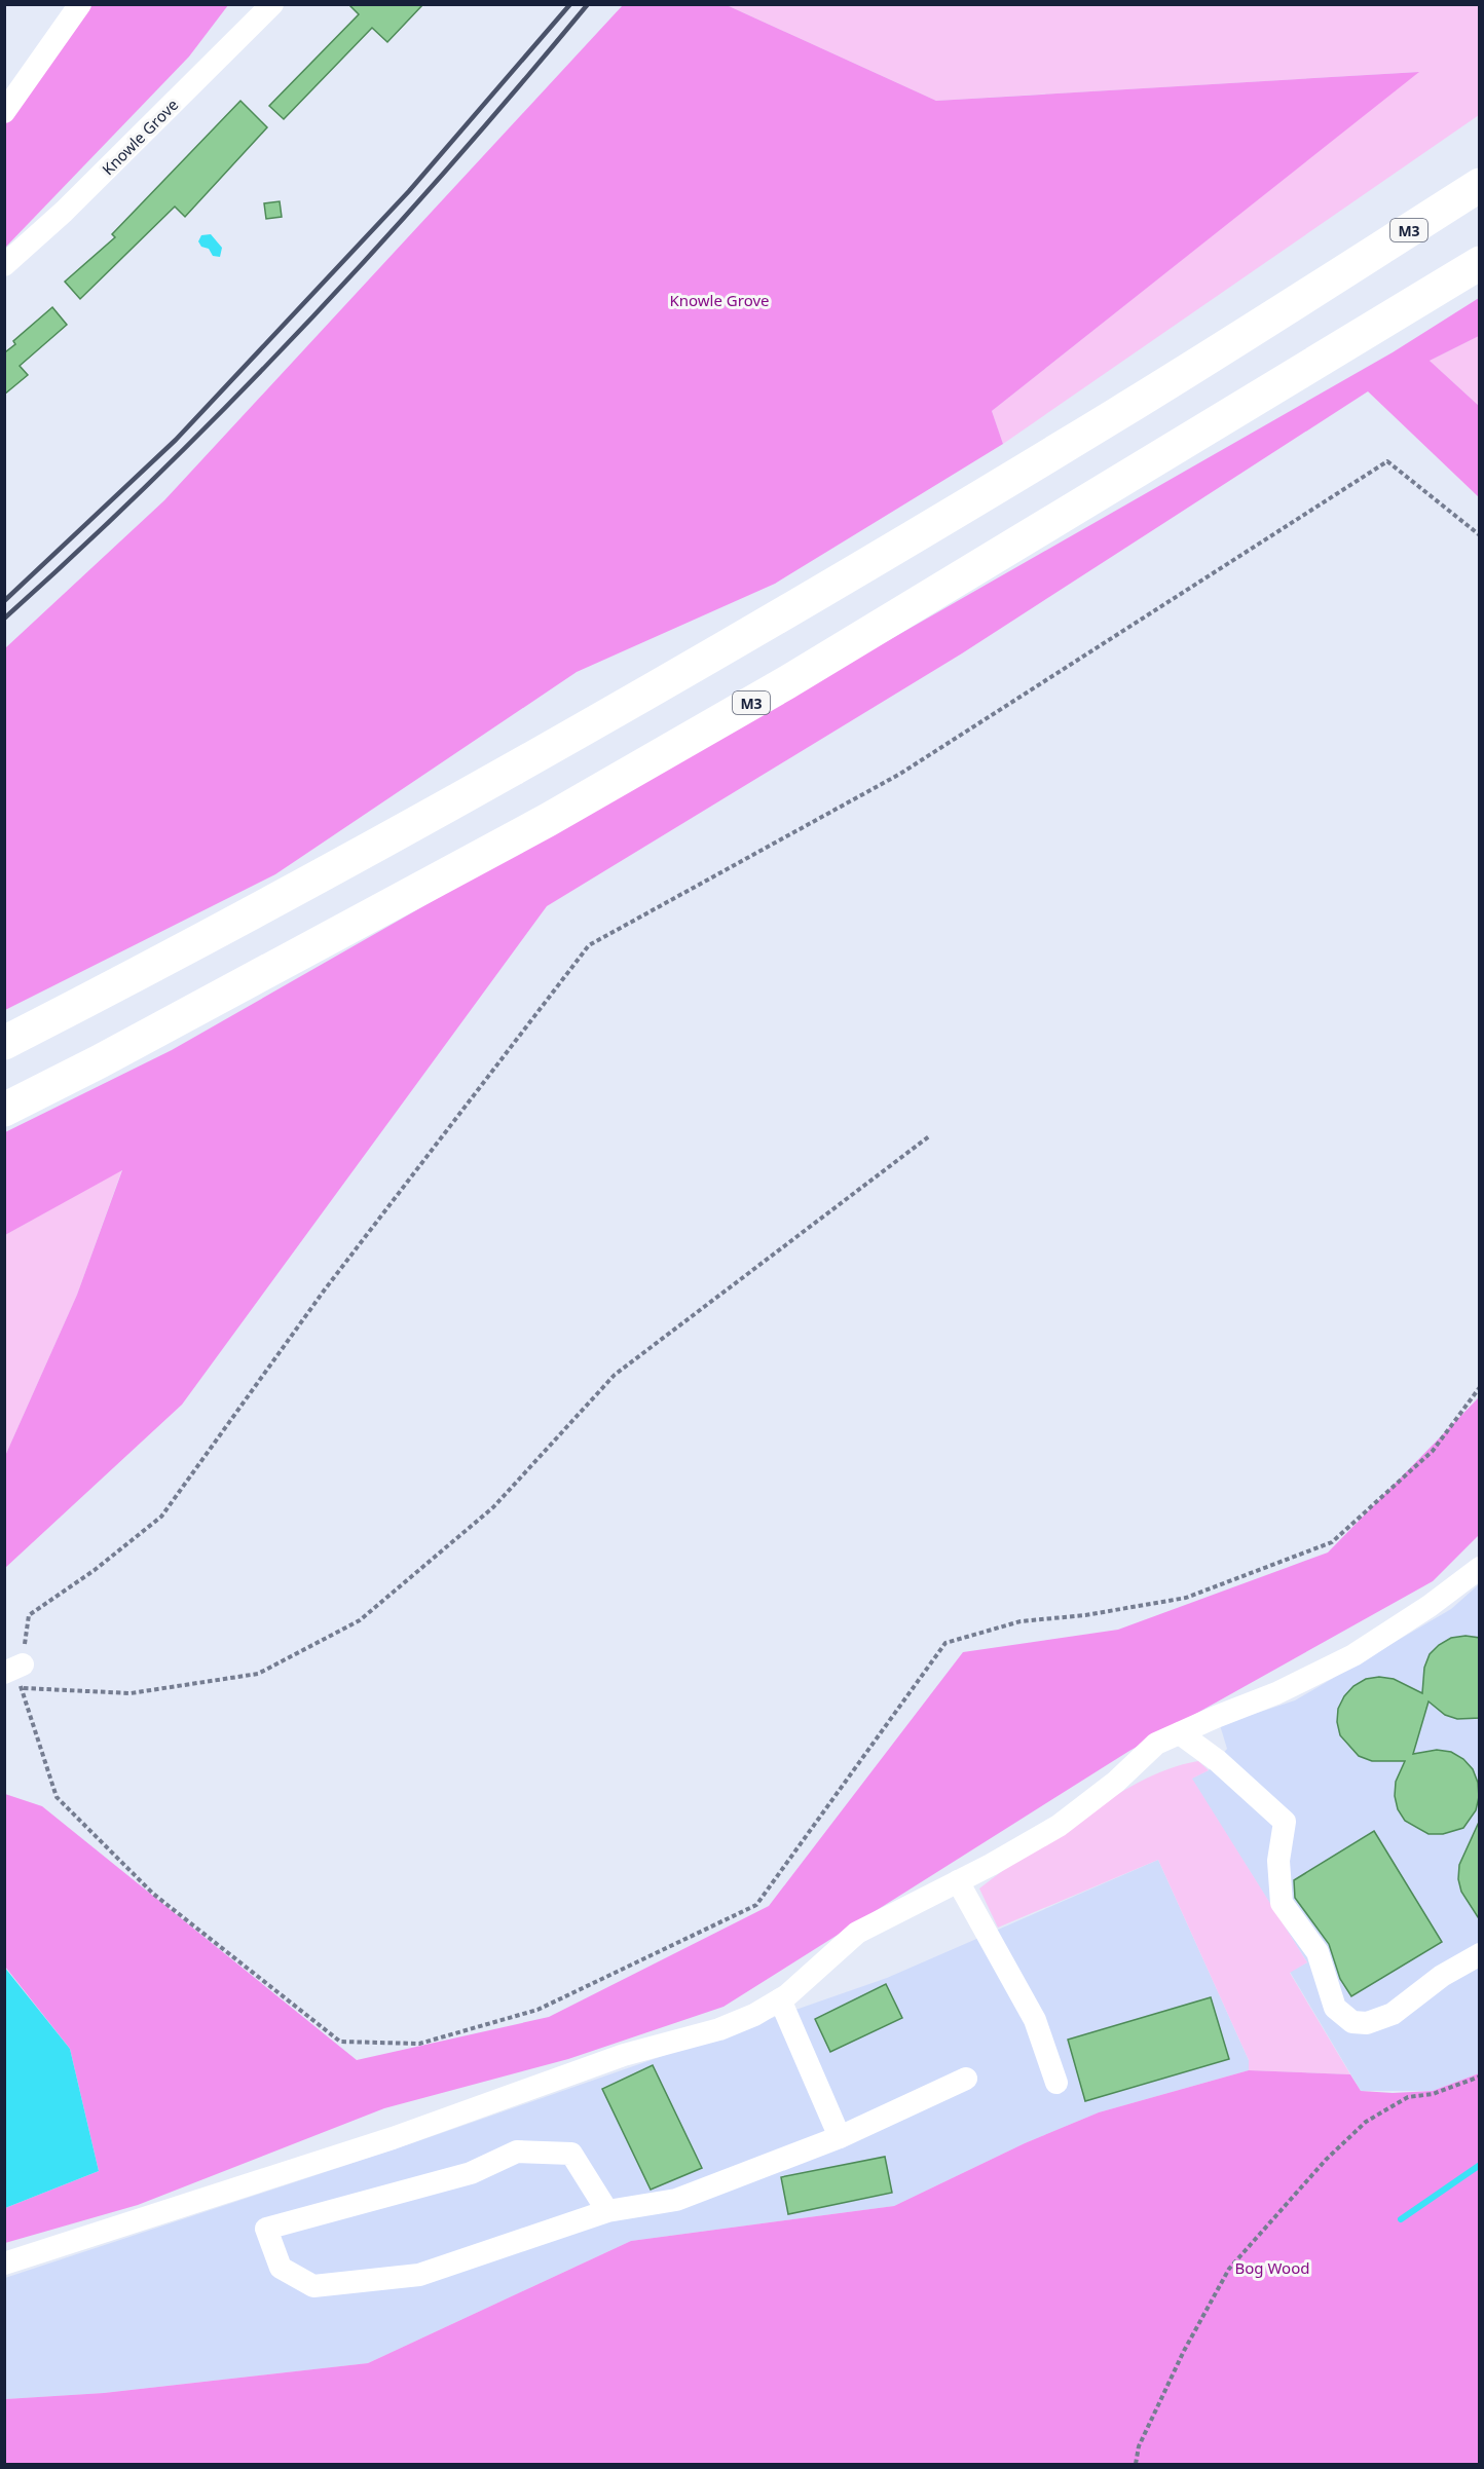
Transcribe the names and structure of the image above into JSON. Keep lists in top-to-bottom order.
{
  "streets": {
    "highway": ["M3"],
    "street": ["Knowle Grove"]
  },
  "parks": ["Knowle Grove", "Bog Wood"]
}
